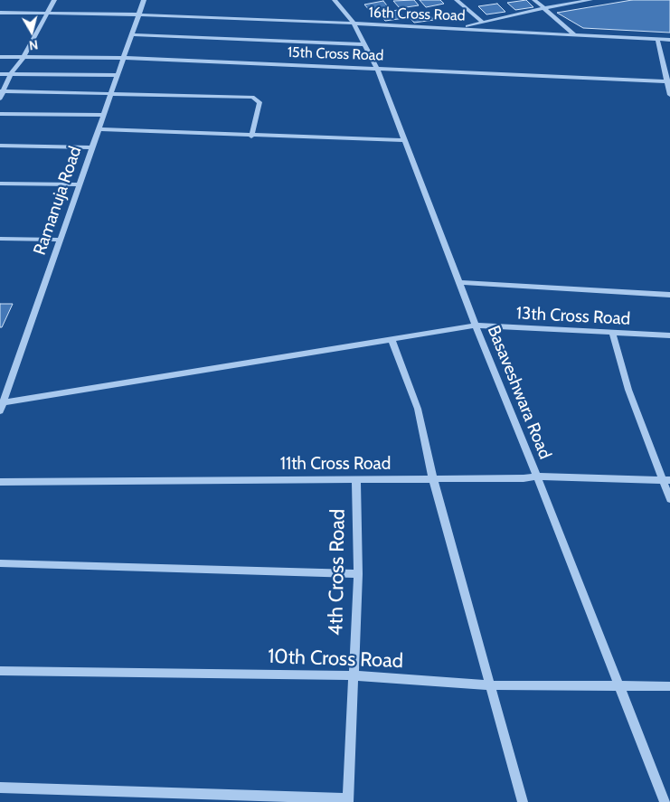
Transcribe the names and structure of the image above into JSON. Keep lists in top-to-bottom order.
{
  "streets": {
    "street": [
      "16th Cross Road",
      "15th Cross Road",
      "Ramanuja Road",
      "13th Cross Road",
      "Basaveshwara Road",
      "11th Cross Road",
      "4th Cross Road",
      "10th Cross Road"
    ]
  },
  "crossings": [
    ["16th Cross Road", "Ramanuja Road"],
    ["16th Cross Road", "Basaveshwara Road"],
    ["15th Cross Road", "Ramanuja Road"],
    ["15th Cross Road", "Basaveshwara Road"],
    ["Ramanuja Road", "13th Cross Road"],
    ["13th Cross Road", "Basaveshwara Road"],
    ["Basaveshwara Road", "11th Cross Road"],
    ["Basaveshwara Road", "10th Cross Road"],
    ["11th Cross Road", "4th Cross Road"],
    ["4th Cross Road", "10th Cross Road"]
  ],
  "north": "bottom"
}
